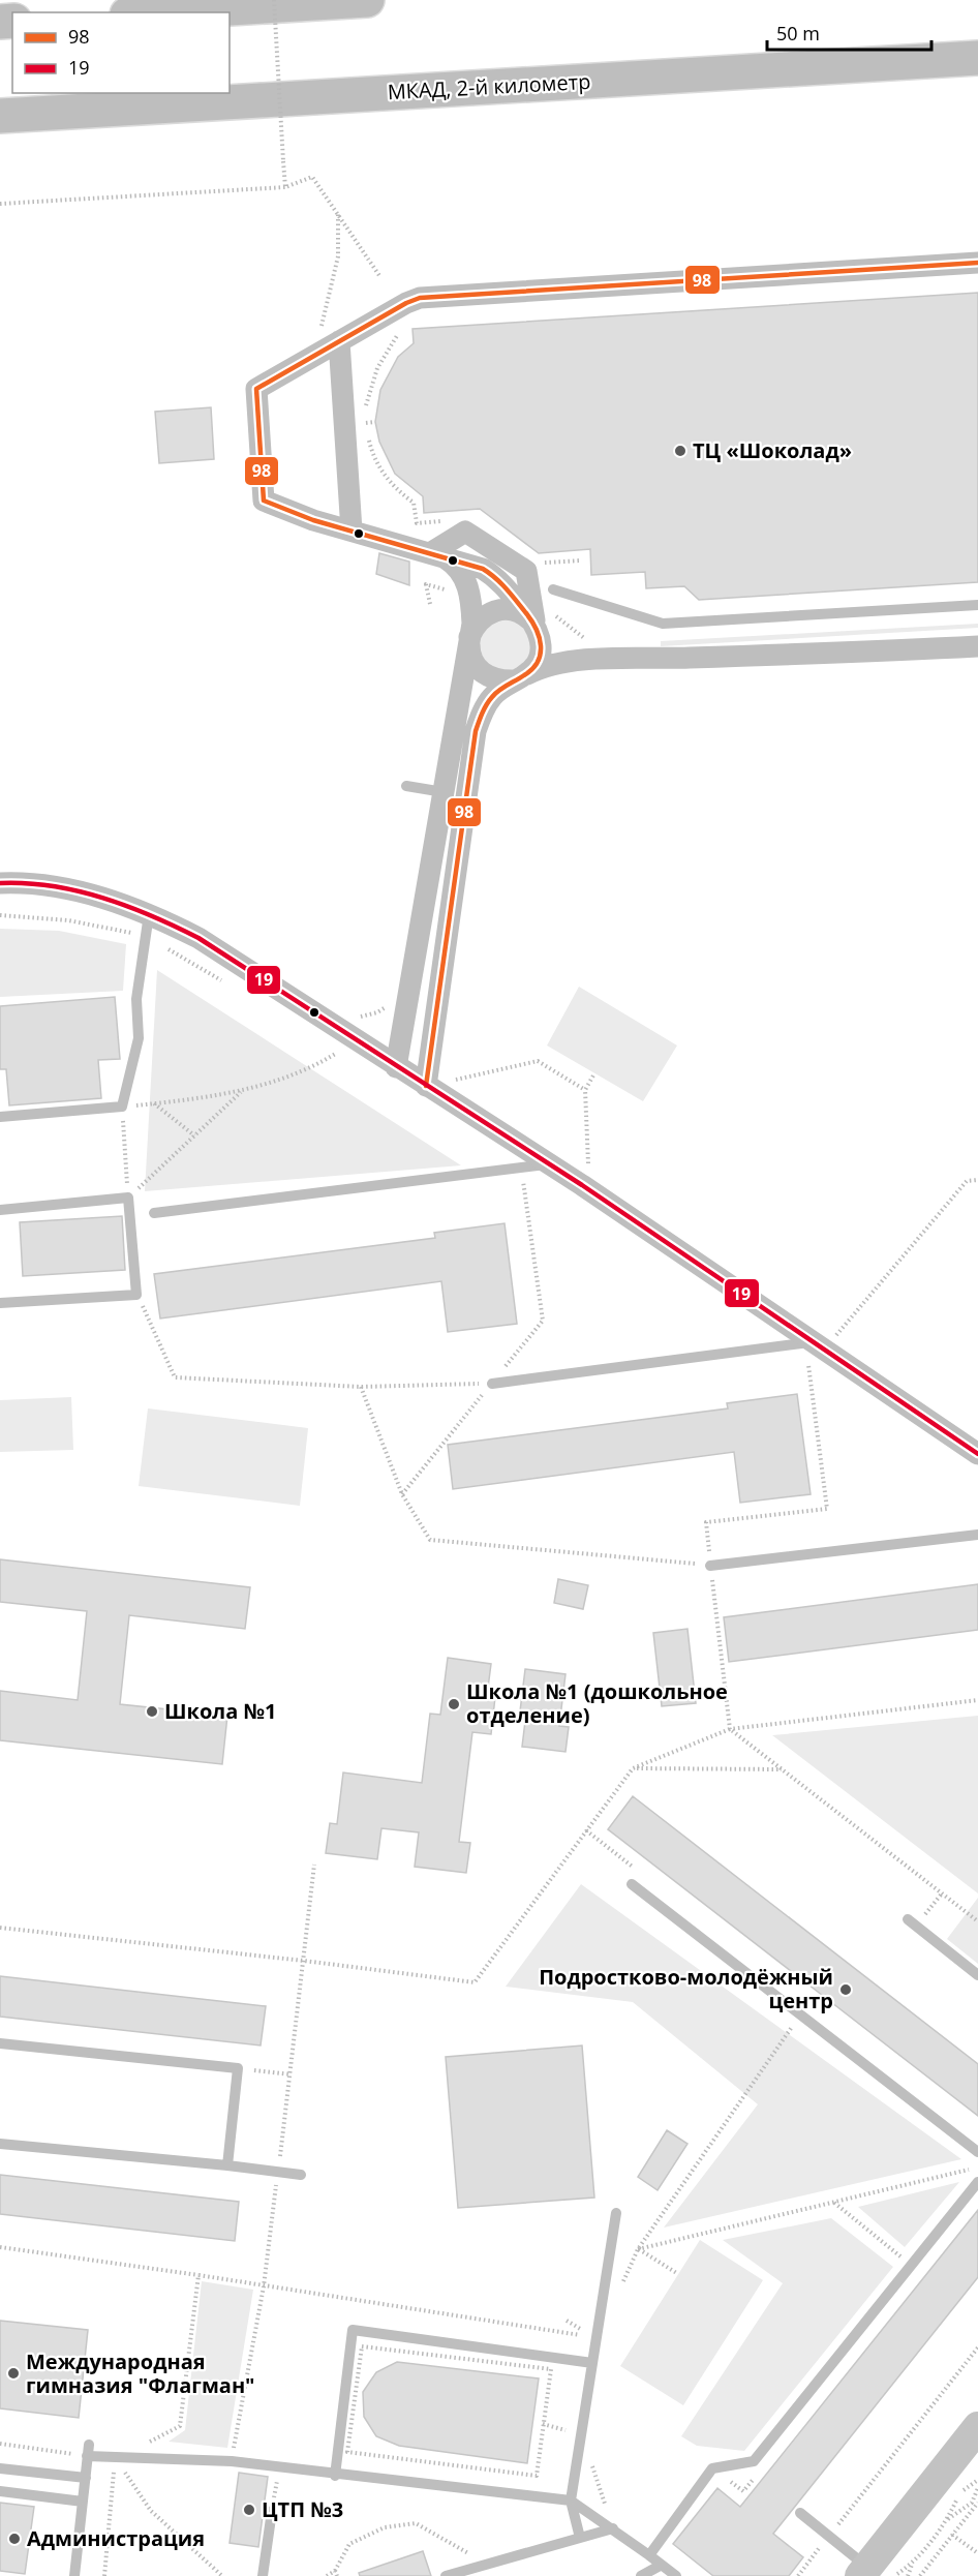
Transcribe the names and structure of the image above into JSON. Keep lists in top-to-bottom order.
{
  "streets": {
    "highway": ["МКАД, 2-й километр"]
  },
  "places": [
    "ТЦ «Шоколад»",
    "Школа №1 (дошкольное отделение)",
    "Школа №1",
    "Подростково-молодёжный центр",
    "Международная гимназия \"Флагман\"",
    "ЦТП №3",
    "Администрация"
  ],
  "lines": ["transit line 98", "transit line 19"],
  "legend": ["98", "19"],
  "scale_bar": "50 m"
}
